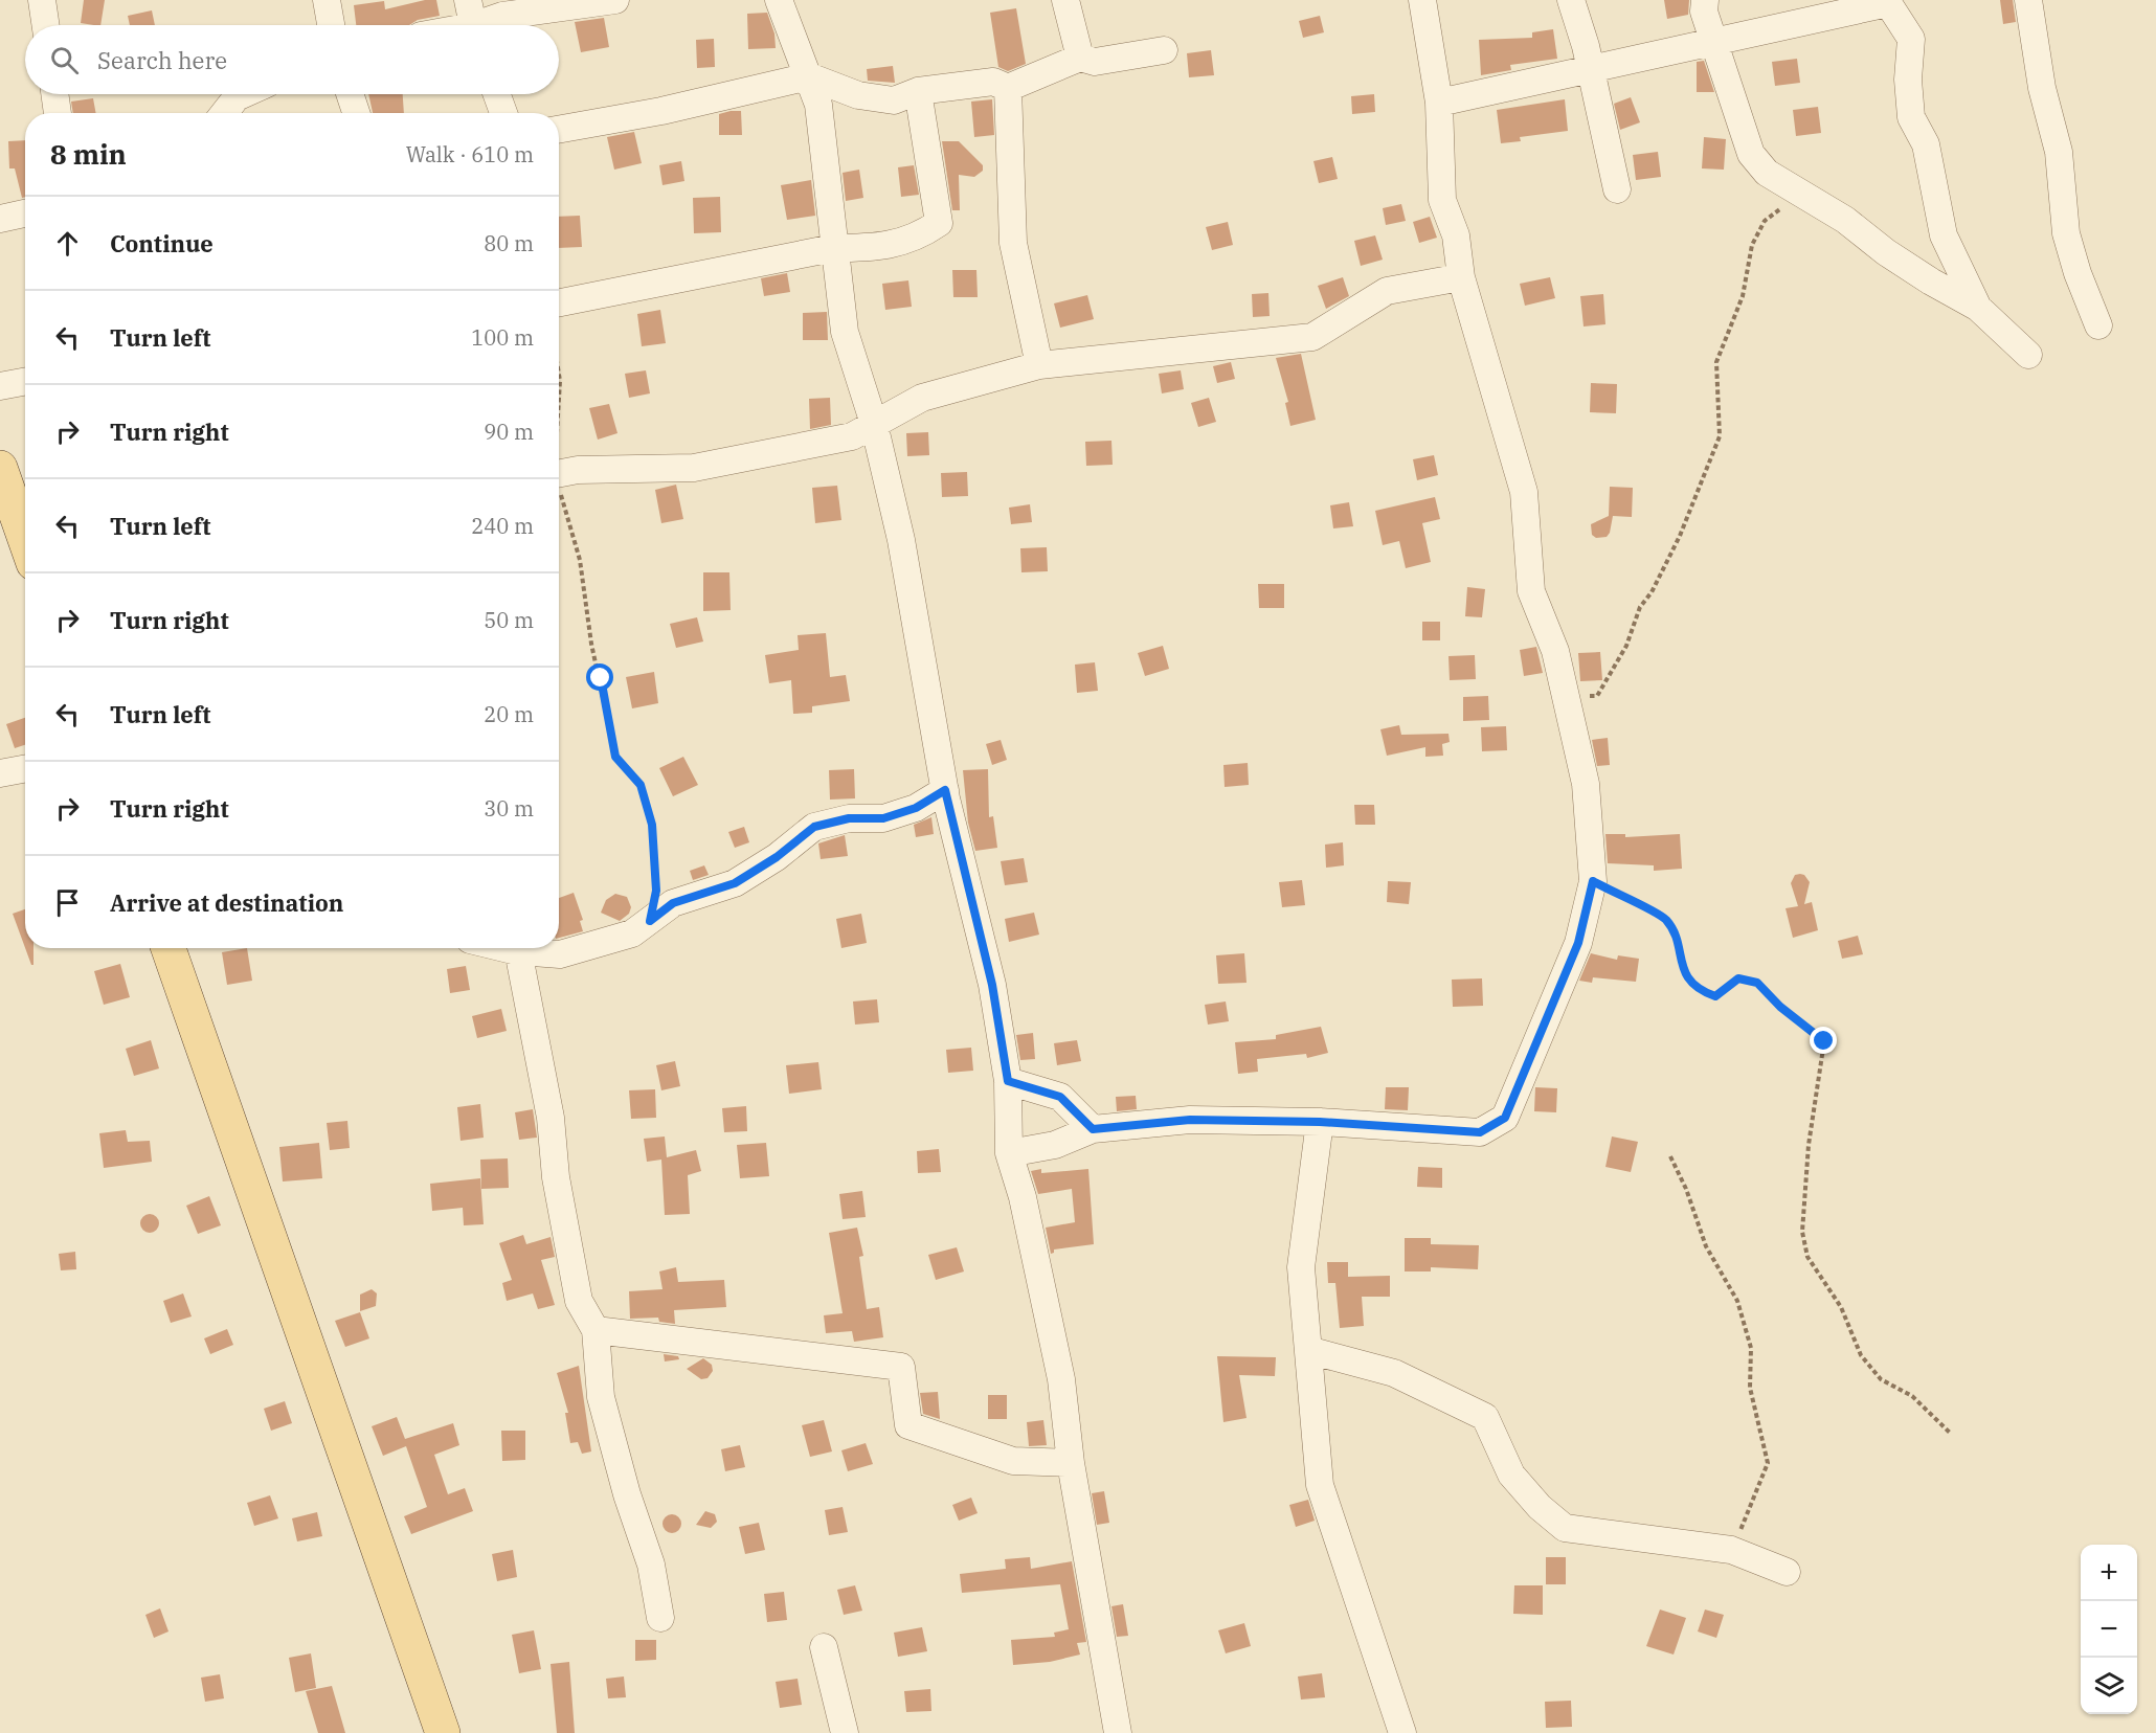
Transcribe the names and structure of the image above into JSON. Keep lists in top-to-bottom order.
{
  "page": {
    "search": "Search here",
    "heading": ["8 min", "Walk · 610 m"],
    "list": [
      ["Continue", "80 m"],
      ["Turn left", "100 m"],
      ["Turn right", "90 m"],
      ["Turn left", "240 m"],
      ["Turn right", "50 m"],
      ["Turn left", "20 m"],
      ["Turn right", "30 m"],
      "Arrive at destination"
    ],
    "map_buttons": ["+", "−"]
  }
}
